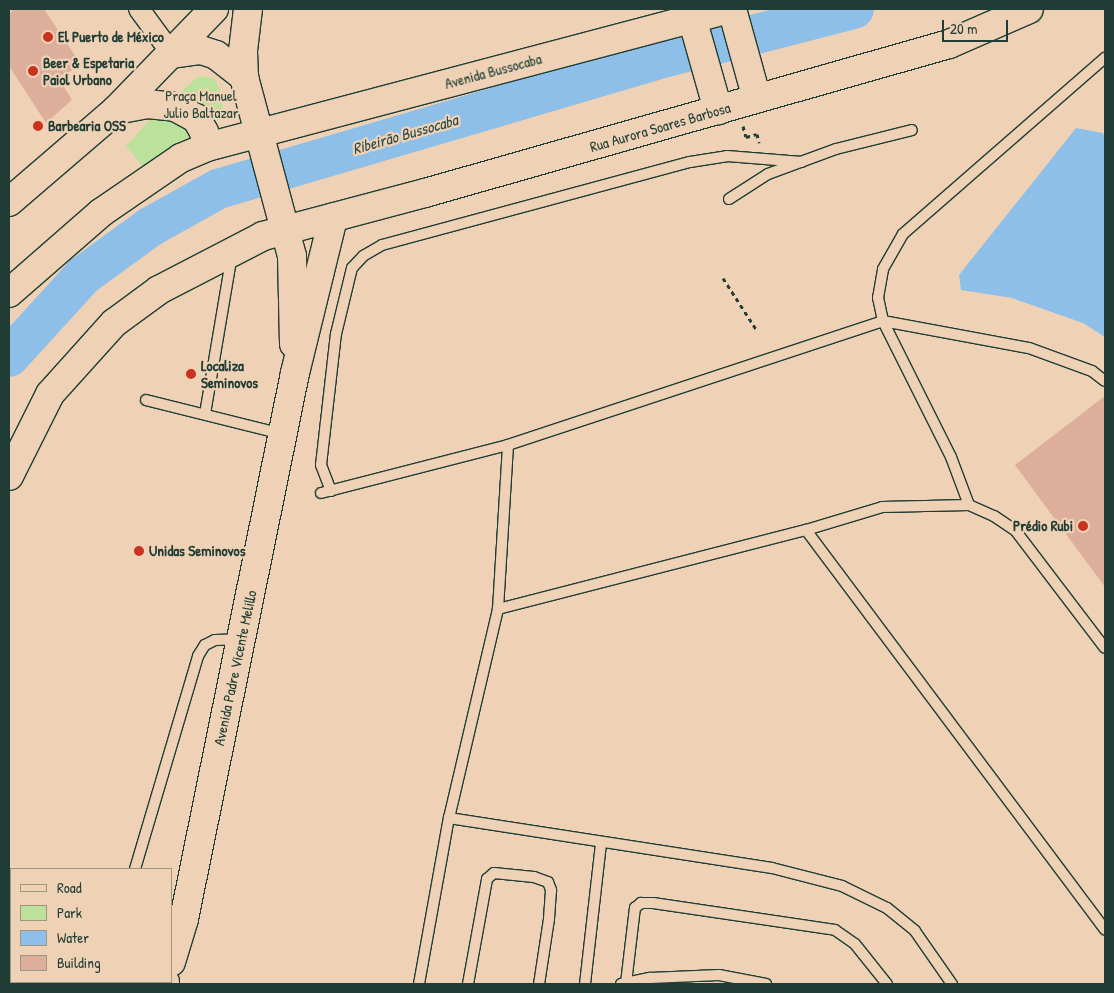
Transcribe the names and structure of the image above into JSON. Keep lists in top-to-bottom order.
{
  "streets": {
    "main road": ["Avenida Bussocaba", "Rua Aurora Soares Barbosa", "Avenida Padre Vicente Melillo"]
  },
  "crossings": [
    ["Avenida Bussocaba", "Avenida Padre Vicente Melillo"],
    ["Rua Aurora Soares Barbosa", "Avenida Padre Vicente Melillo"]
  ],
  "water": ["Ribeirão Bussocaba"],
  "parks": ["Praça Manuel Julio Baltazar"],
  "places": [
    "El Puerto de México",
    "Beer & Espetaria Paiol Urbano",
    "Barbearia OSS",
    "Localiza Seminovos",
    "Prédio Rubi",
    "Unidas Seminovos"
  ],
  "legend": [
    "Road",
    "Park",
    "Water",
    "Building"
  ],
  "scale_bar": "20 m"
}
